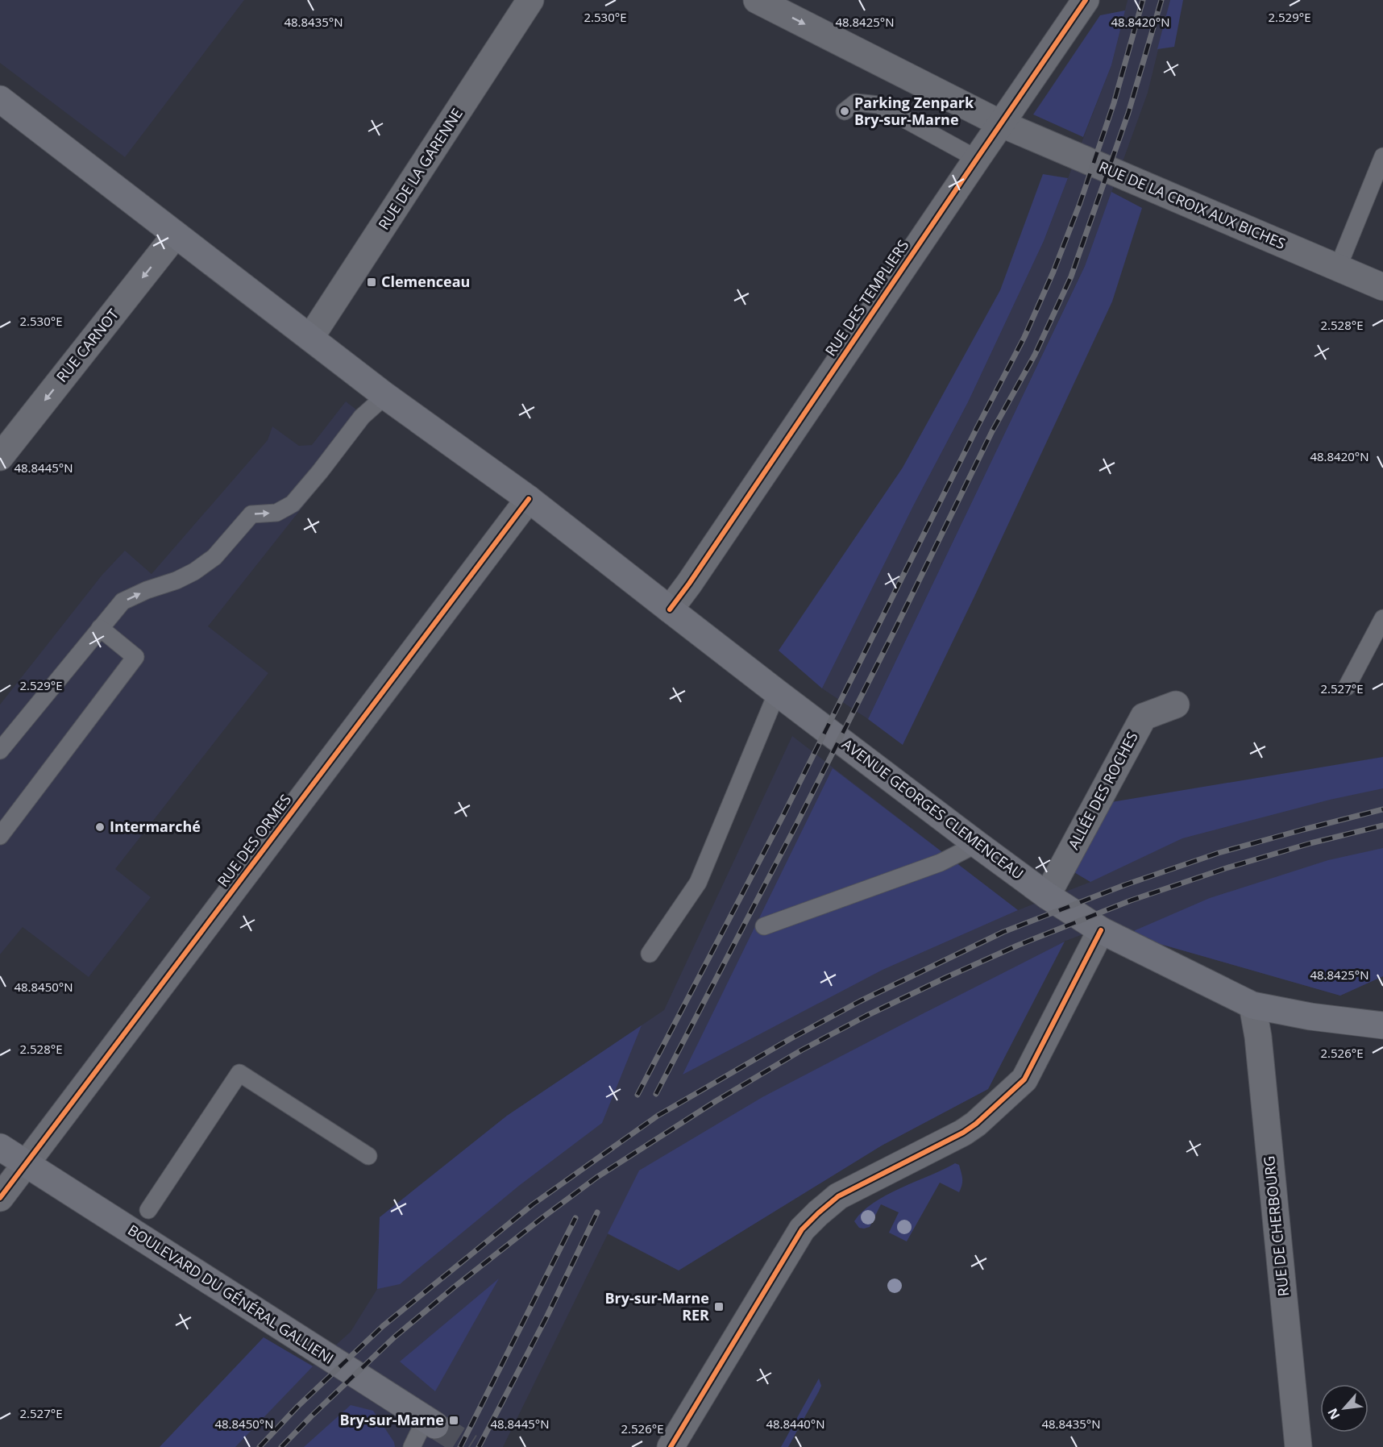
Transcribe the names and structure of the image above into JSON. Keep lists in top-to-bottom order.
{
  "streets": {
    "main road": ["AVENUE GEORGES CLEMENCEAU", "BOULEVARD DU GÉNÉRAL GALLIENI"],
    "street": [
      "RUE DE LA GARENNE",
      "RUE DE LA CROIX AUX BICHES",
      "RUE DES TEMPLIERS",
      "RUE CARNOT",
      "ALLÉE DES ROCHES",
      "RUE DES ORMES",
      "RUE DE CHERBOURG"
    ]
  },
  "crossings": [
    ["RUE DE LA GARENNE", "AVENUE GEORGES CLEMENCEAU"],
    ["RUE DE LA CROIX AUX BICHES", "RUE DES TEMPLIERS"],
    ["RUE DES TEMPLIERS", "AVENUE GEORGES CLEMENCEAU"],
    ["RUE CARNOT", "AVENUE GEORGES CLEMENCEAU"],
    ["ALLÉE DES ROCHES", "AVENUE GEORGES CLEMENCEAU"],
    ["AVENUE GEORGES CLEMENCEAU", "RUE DES ORMES"],
    ["AVENUE GEORGES CLEMENCEAU", "RUE DE CHERBOURG"],
    ["RUE DES ORMES", "BOULEVARD DU GÉNÉRAL GALLIENI"]
  ],
  "one_way": ["RUE DE LA CROIX AUX BICHES", "RUE CARNOT"],
  "places": {
    "other": ["Parking Zenpark Bry-sur-Marne", "Intermarché"],
    "transit": ["Clemenceau", "Bry-sur-Marne RER", "Bry-sur-Marne"]
  },
  "north": "bottom left",
  "coordinates": [
    "2.530°E",
    "2.529°E",
    "48.8435°N",
    "48.8425°N",
    "48.8420°N",
    "2.528°E",
    "48.8445°N",
    "2.527°E",
    "48.8450°N",
    "2.526°E",
    "48.8440°N"
  ]
}
